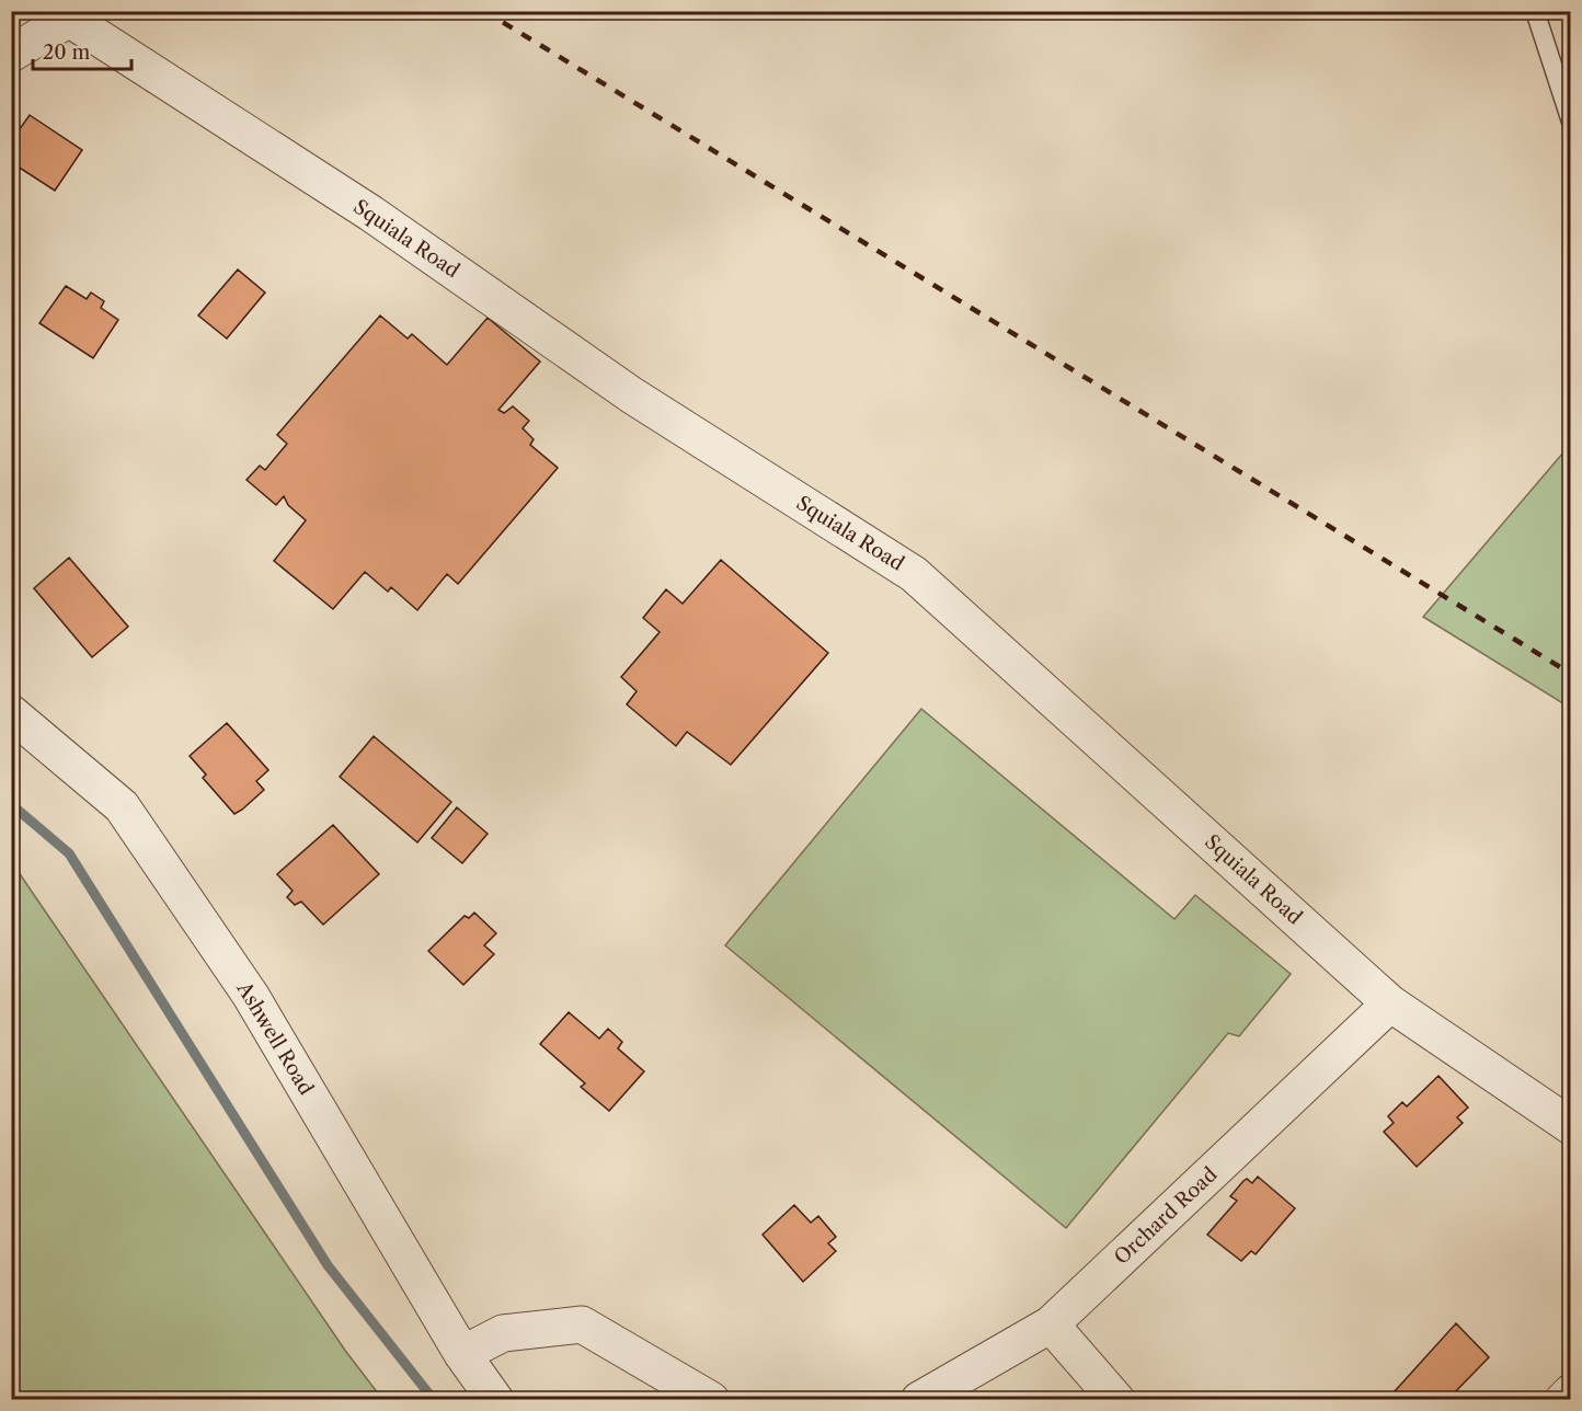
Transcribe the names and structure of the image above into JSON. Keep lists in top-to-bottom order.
{
  "streets": {
    "street": ["Squiala Road", "Ashwell Road", "Orchard Road"]
  },
  "crossings": [
    ["Squiala Road", "Orchard Road"]
  ],
  "scale_bar": "20 m"
}
